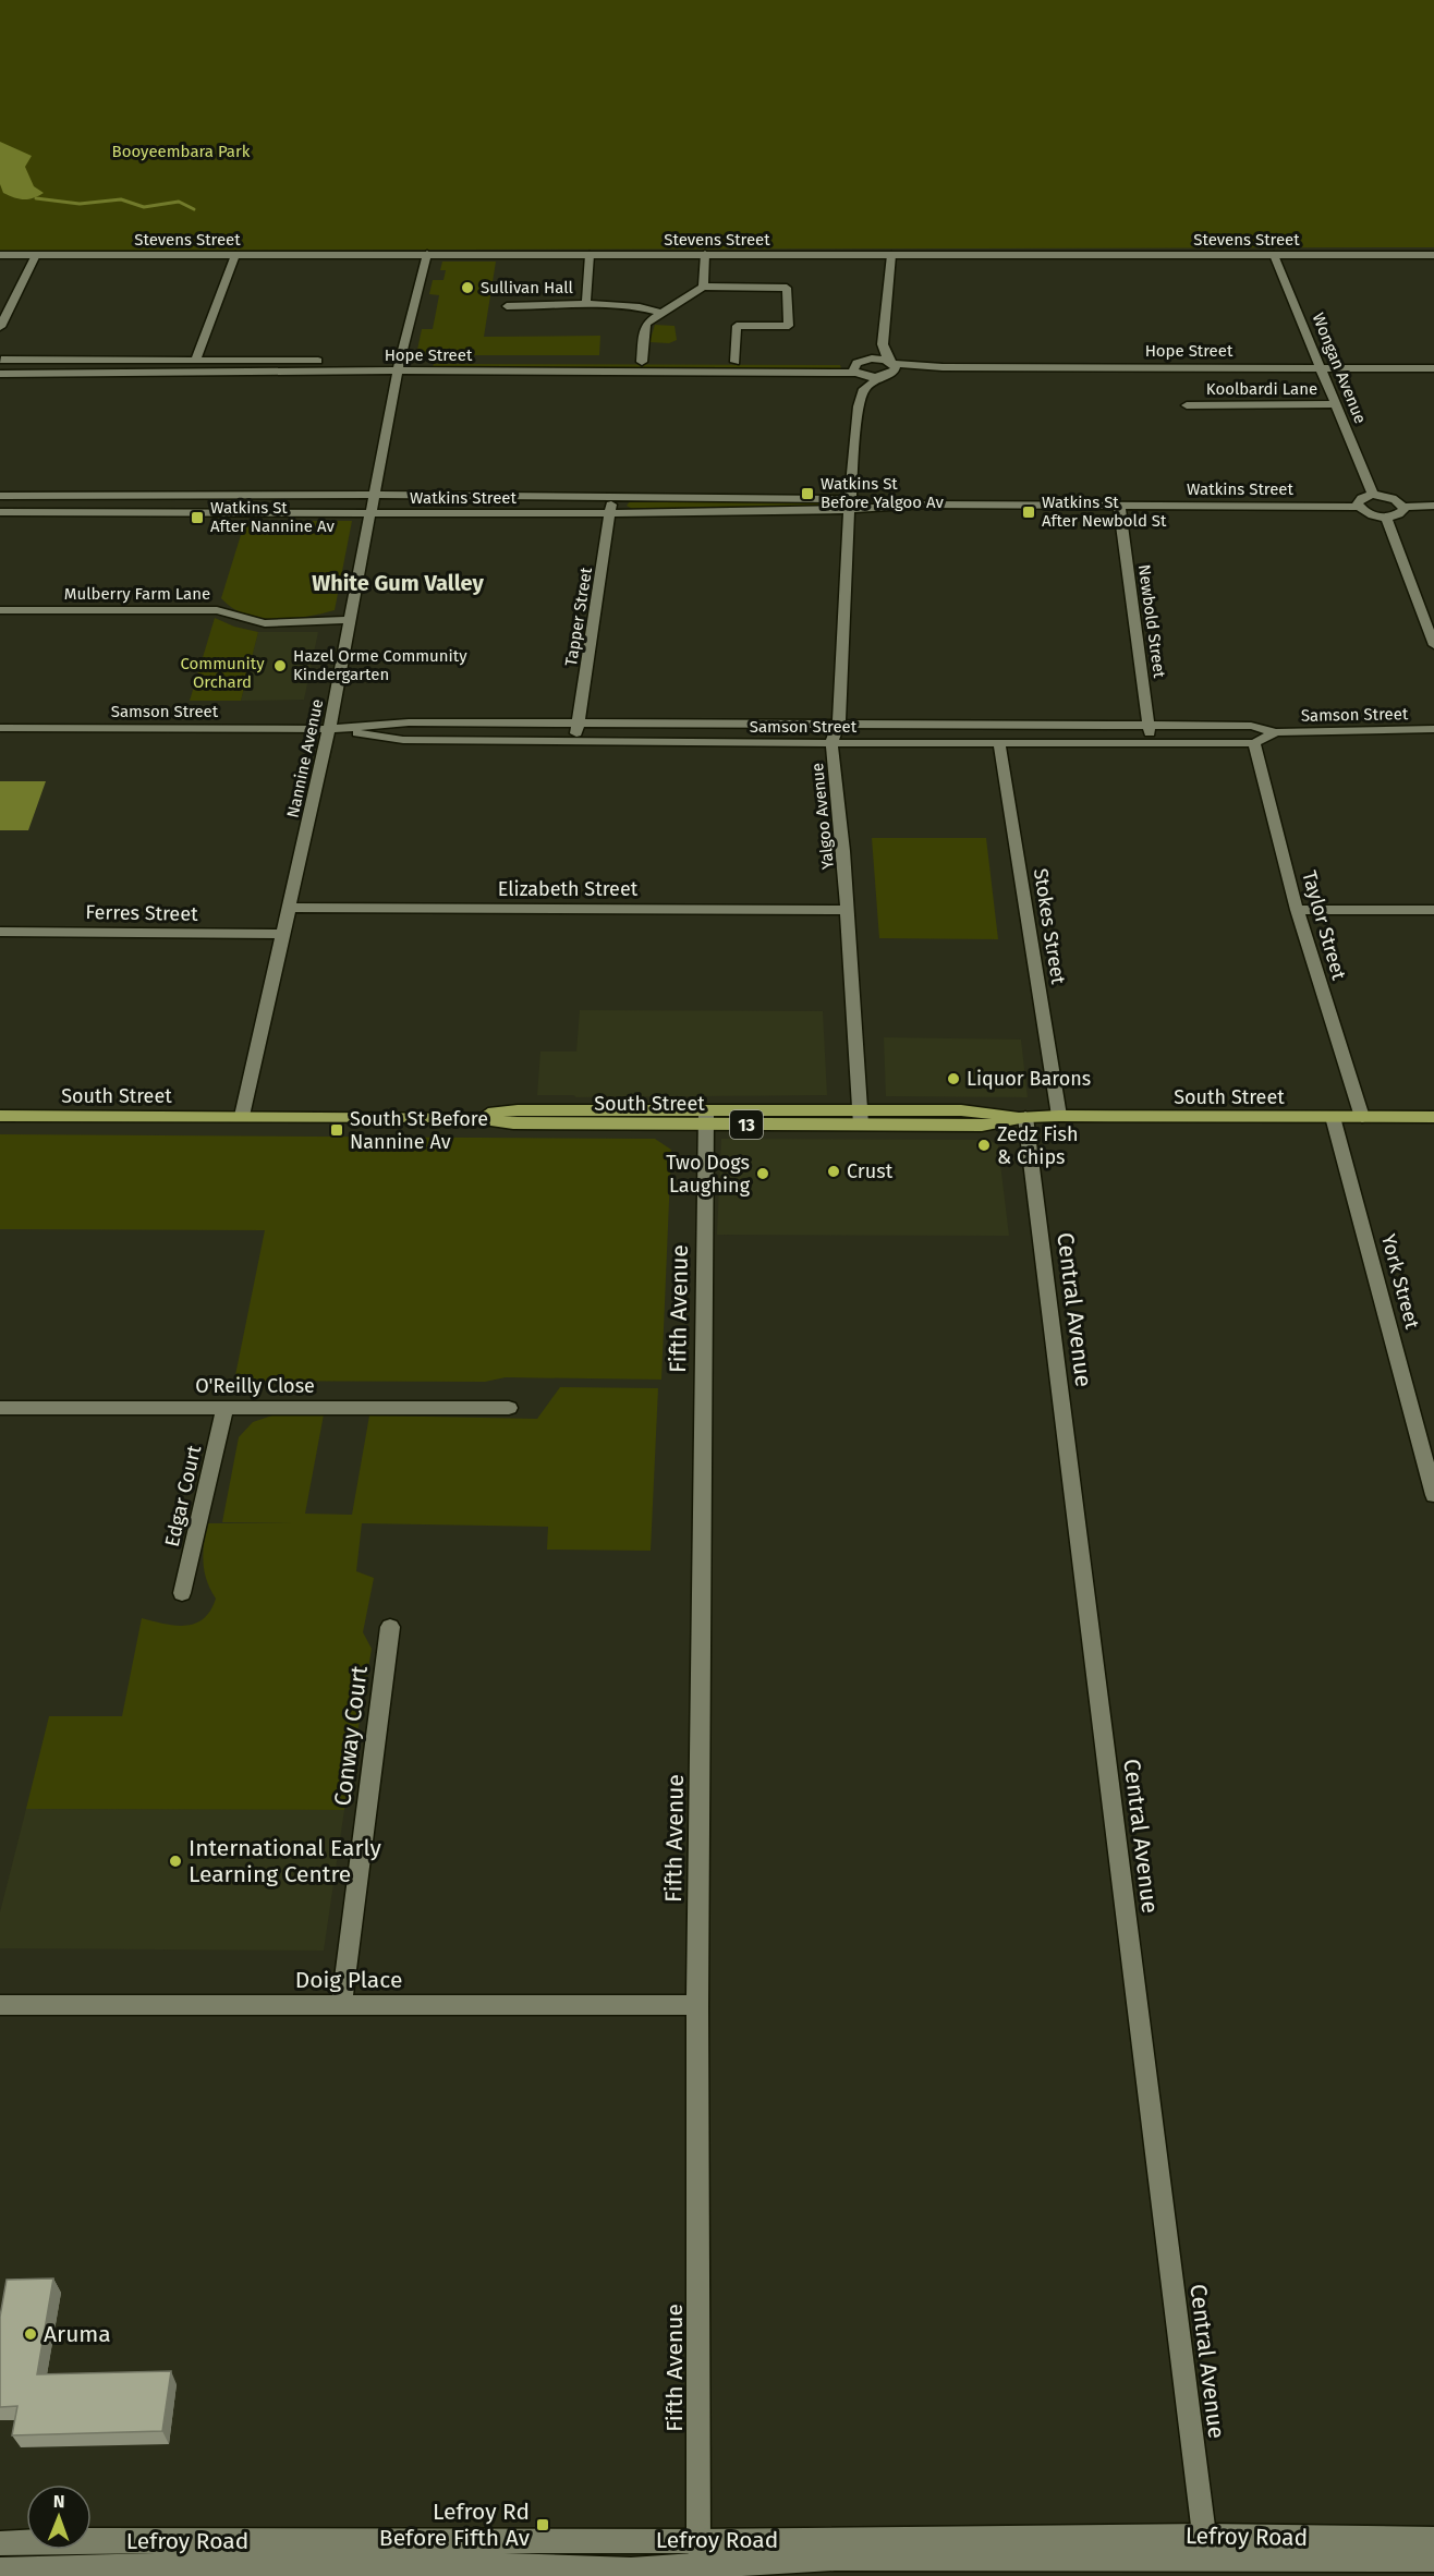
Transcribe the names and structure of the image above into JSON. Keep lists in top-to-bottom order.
{
  "streets": {
    "main road": ["South Street", "13"],
    "street": [
      "Stevens Street",
      "Hope Street",
      "Wongan Avenue",
      "Koolbardi Lane",
      "Watkins Street",
      "Mulberry Farm Lane",
      "Tapper Street",
      "Newbold Street",
      "Samson Street",
      "Nannine Avenue",
      "Yalgoo Avenue",
      "Elizabeth Street",
      "Ferres Street",
      "Taylor Street",
      "Stokes Street",
      "York Street",
      "Fifth Avenue",
      "Central Avenue",
      "O'Reilly Close",
      "Edgar Court",
      "Conway Court",
      "Doig Place",
      "Lefroy Road"
    ]
  },
  "crossings": [
    ["Stevens Street", "Wongan Avenue"],
    ["Stevens Street", "Nannine Avenue"],
    ["Hope Street", "Wongan Avenue"],
    ["Hope Street", "Nannine Avenue"],
    ["Wongan Avenue", "Koolbardi Lane"],
    ["Watkins Street", "Tapper Street"],
    ["Watkins Street", "Newbold Street"],
    ["Watkins Street", "Nannine Avenue"],
    ["Watkins Street", "Yalgoo Avenue"],
    ["Mulberry Farm Lane", "Nannine Avenue"],
    ["Tapper Street", "Samson Street"],
    ["Newbold Street", "Samson Street"],
    ["Samson Street", "Nannine Avenue"],
    ["Samson Street", "Yalgoo Avenue"],
    ["Samson Street", "Taylor Street"],
    ["Samson Street", "Stokes Street"],
    ["Nannine Avenue", "Elizabeth Street"],
    ["Nannine Avenue", "Ferres Street"],
    ["Nannine Avenue", "South Street"],
    ["Yalgoo Avenue", "Elizabeth Street"],
    ["Yalgoo Avenue", "South Street"],
    ["Taylor Street", "South Street"],
    ["Stokes Street", "South Street"],
    ["South Street", "York Street"],
    ["South Street", "Fifth Avenue"],
    ["South Street", "Central Avenue"],
    ["Fifth Avenue", "Doig Place"],
    ["Fifth Avenue", "Lefroy Road"],
    ["Central Avenue", "Lefroy Road"],
    ["O'Reilly Close", "Edgar Court"],
    ["Conway Court", "Doig Place"]
  ],
  "districts": ["White Gum Valley"],
  "parks": ["Booyeembara Park", "Community Orchard"],
  "places": {
    "other": [
      "Sullivan Hall",
      "Hazel Orme Community Kindergarten",
      "Liquor Barons",
      "Zedz Fish & Chips",
      "Crust",
      "Two Dogs Laughing",
      "International Early Learning Centre",
      "Aruma"
    ],
    "transit": [
      "Watkins St Before Yalgoo Av",
      "Watkins St After Newbold St",
      "Watkins St After Nannine Av",
      "South St Before Nannine Av",
      "Lefroy Rd Before Fifth Av"
    ]
  },
  "north": "top"
}
